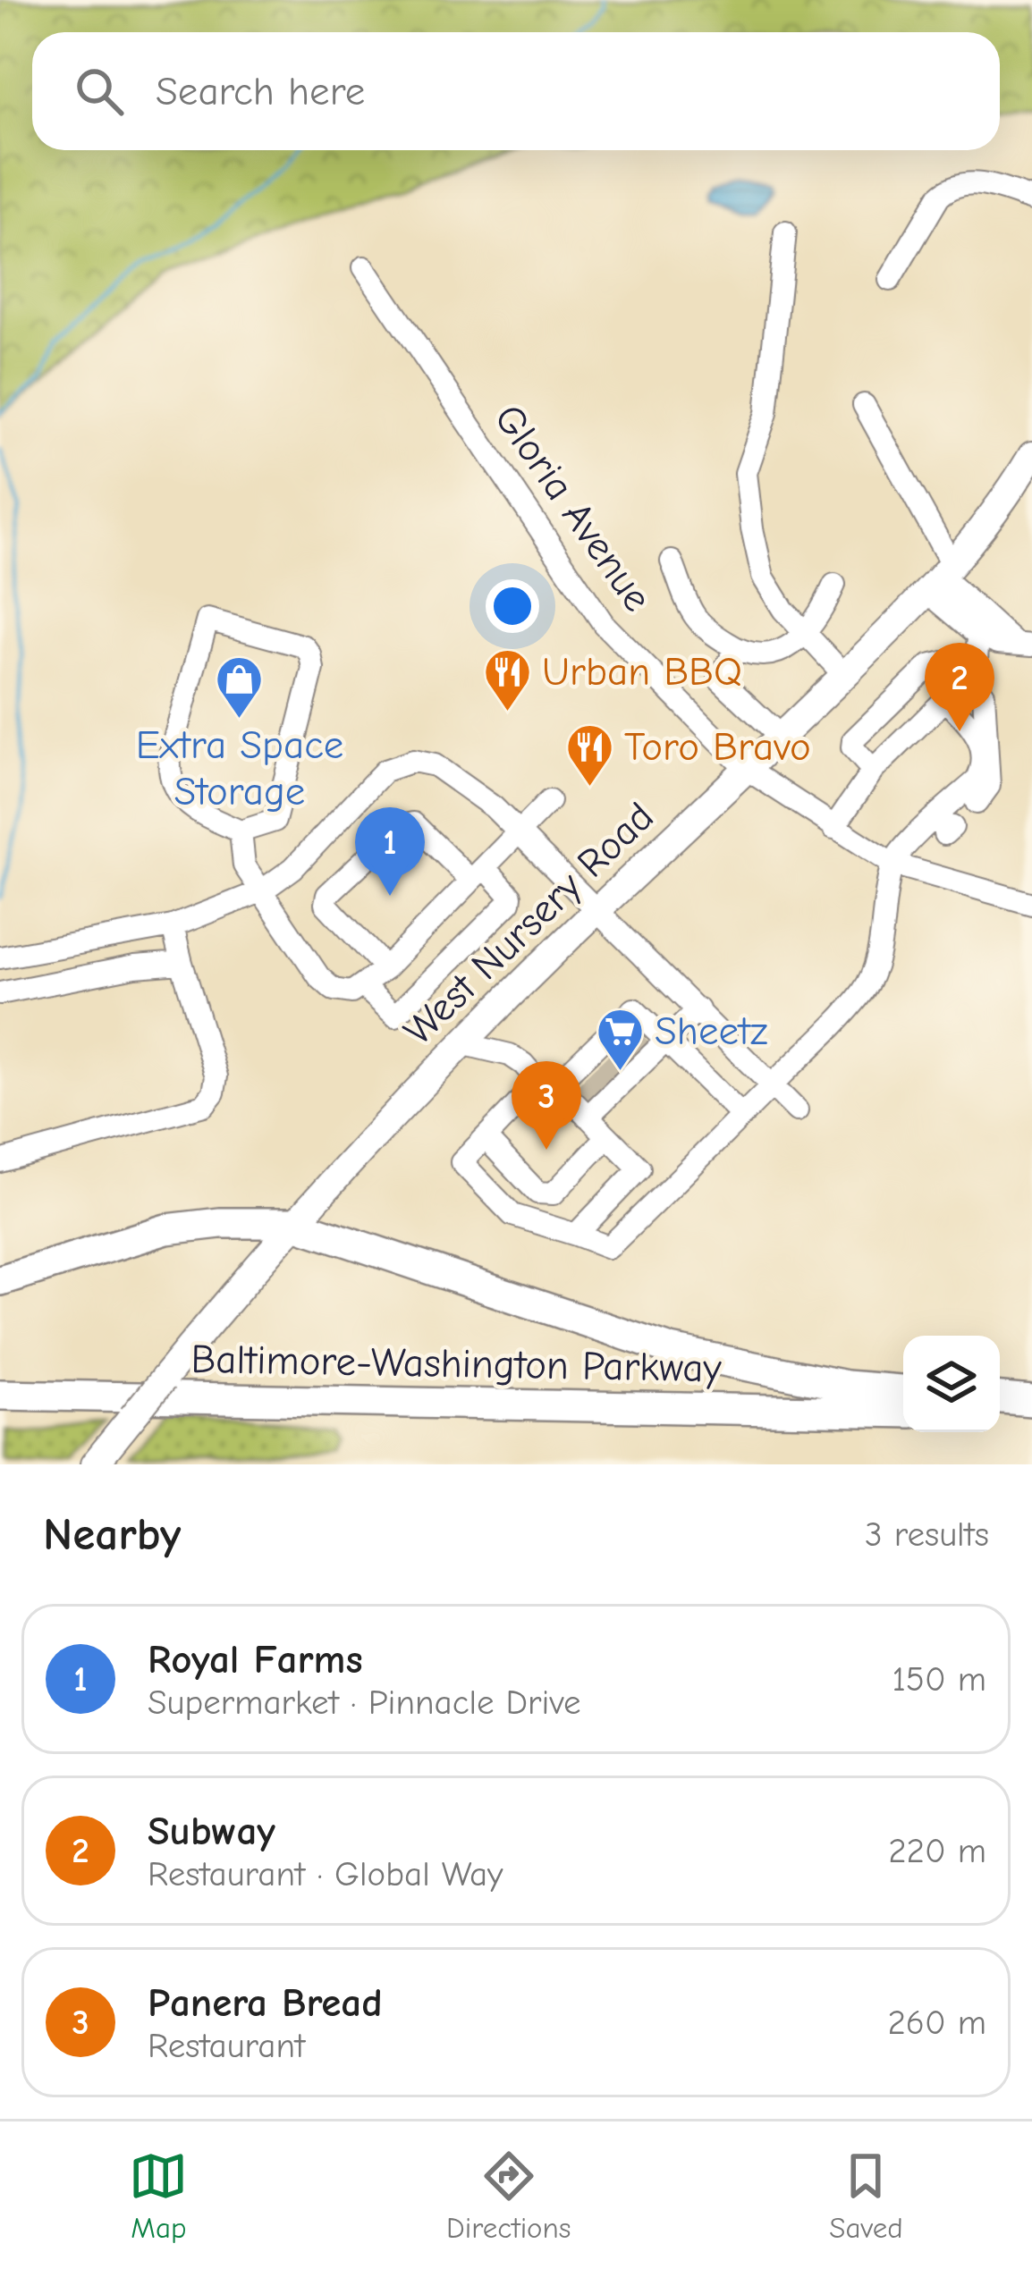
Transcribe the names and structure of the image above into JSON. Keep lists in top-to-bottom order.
{
  "streets": {
    "highway": ["Baltimore-Washington Parkway"],
    "main road": ["West Nursery Road"],
    "street": ["Gloria Avenue"]
  },
  "crossings": [
    ["Gloria Avenue", "West Nursery Road"]
  ],
  "places": {
    "restaurant": ["Urban BBQ", "Toro Bravo"],
    "shop": ["Extra Space Storage"],
    "supermarket": ["Sheetz"]
  },
  "page": {
    "search": "Search here",
    "pins": ["2", "1", "3"],
    "heading": ["Nearby", "3 results"],
    "list": [
      {
        "mark": "1",
        "name": "Royal Farms",
        "note": "Supermarket · Pinnacle Drive",
        "value": "150 m"
      },
      {
        "mark": "2",
        "name": "Subway",
        "note": "Restaurant · Global Way",
        "value": "220 m"
      },
      {
        "mark": "3",
        "name": "Panera Bread",
        "note": "Restaurant",
        "value": "260 m"
      }
    ],
    "nav": ["Map", "Directions", "Saved"]
  }
}
